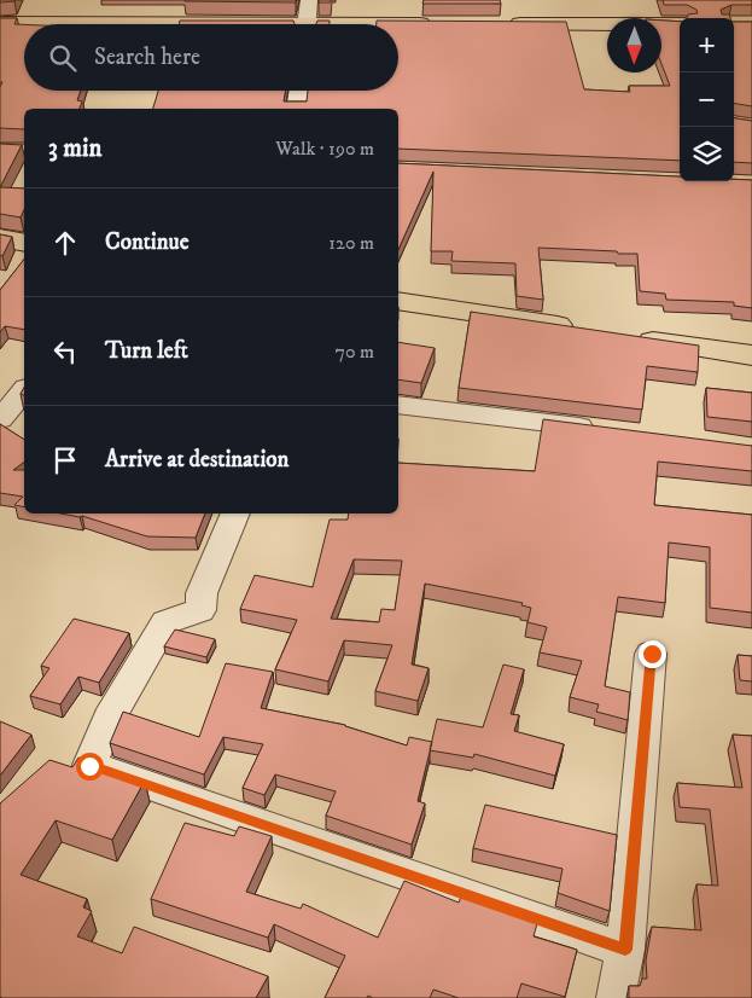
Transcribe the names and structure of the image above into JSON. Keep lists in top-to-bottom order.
{
  "north": "bottom",
  "page": {
    "map_buttons": ["+", "−"],
    "search": "Search here",
    "heading": ["3 min", "Walk · 190 m"],
    "list": [
      ["Continue", "120 m"],
      ["Turn left", "70 m"],
      "Arrive at destination"
    ]
  }
}
